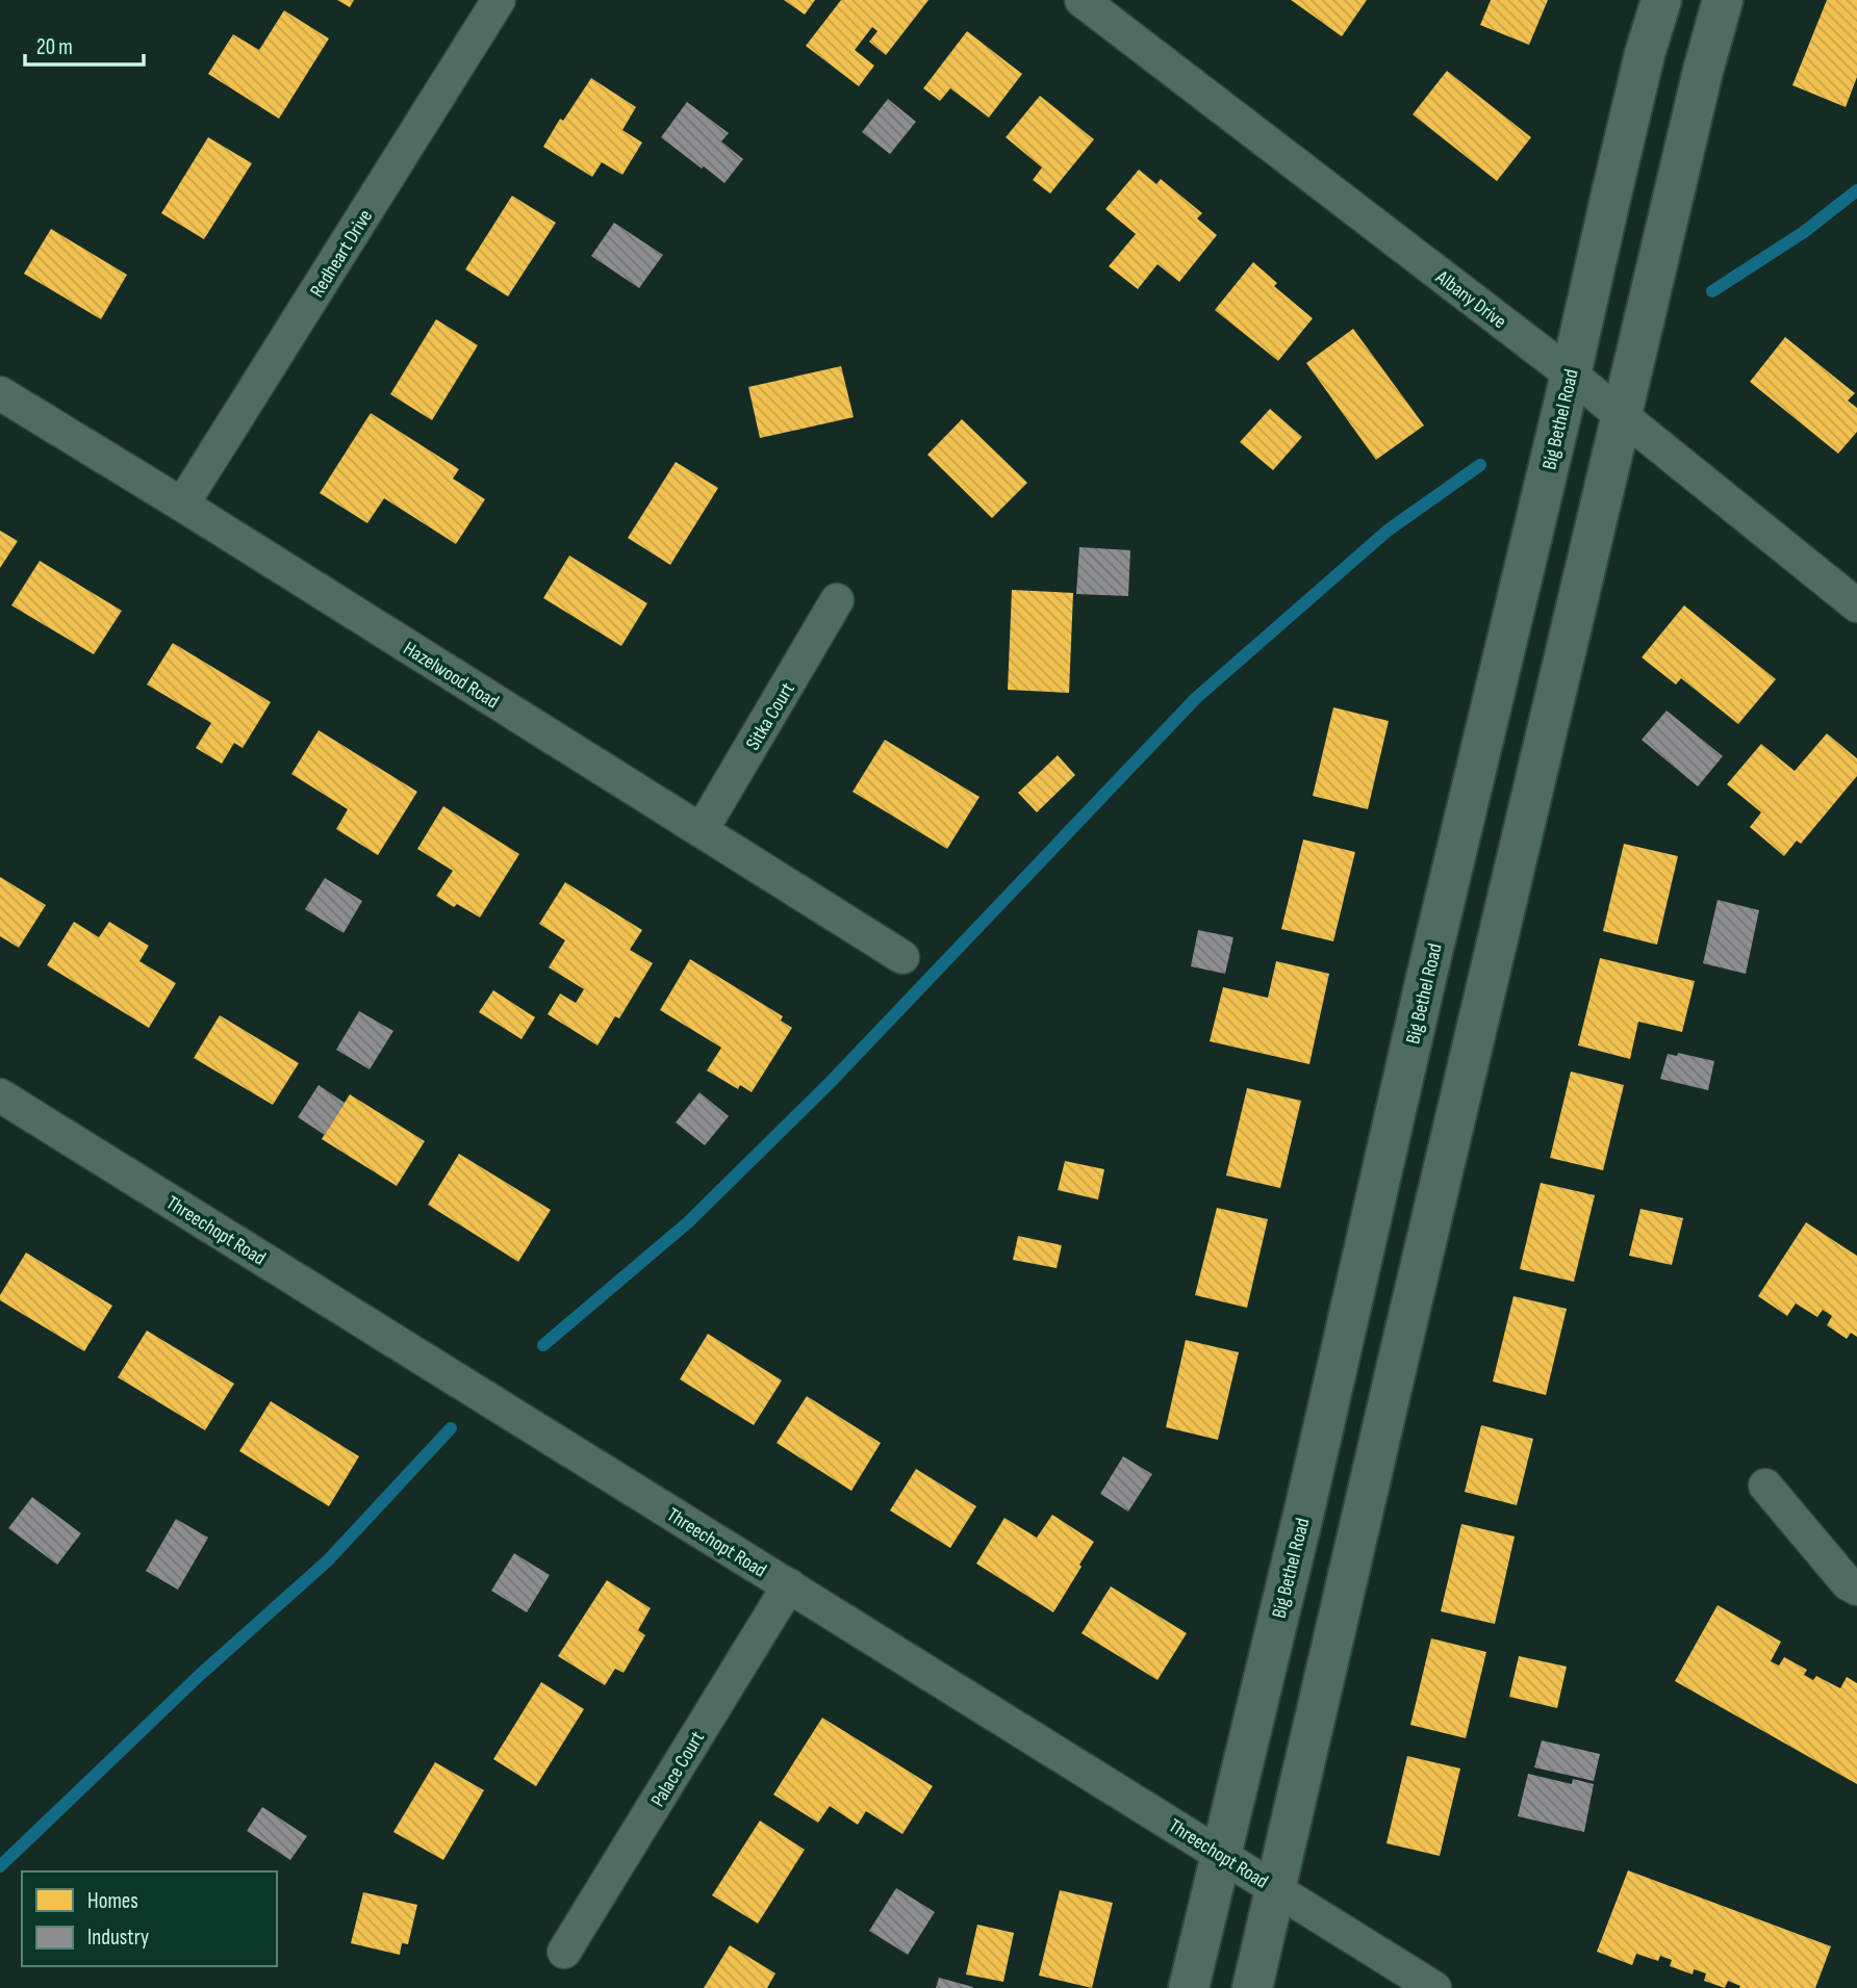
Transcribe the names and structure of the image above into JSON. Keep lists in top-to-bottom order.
{
  "streets": {
    "main road": ["Big Bethel Road"],
    "street": [
      "Redheart Drive",
      "Albany Drive",
      "Hazelwood Road",
      "Sitka Court",
      "Threechopt Road",
      "Palace Court"
    ]
  },
  "crossings": [
    ["Redheart Drive", "Hazelwood Road"],
    ["Albany Drive", "Big Bethel Road"],
    ["Big Bethel Road", "Threechopt Road"],
    ["Hazelwood Road", "Sitka Court"],
    ["Threechopt Road", "Palace Court"]
  ],
  "legend": ["Homes", "Industry"],
  "scale_bar": "20 m"
}
